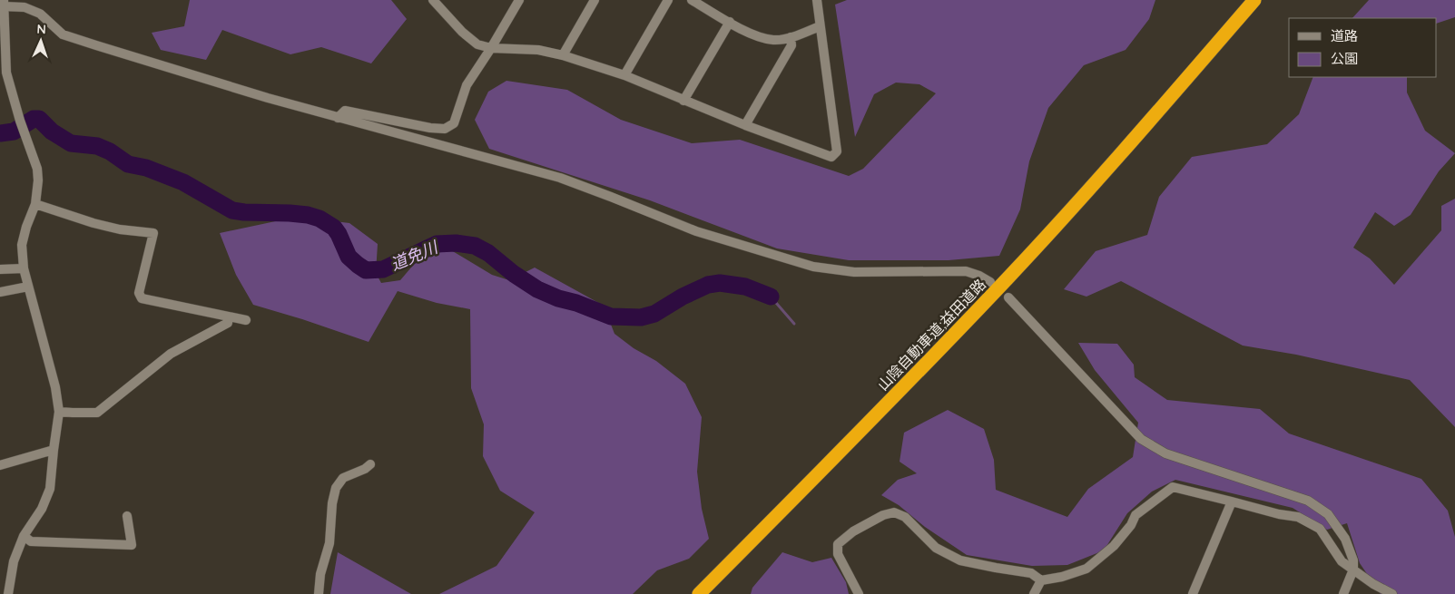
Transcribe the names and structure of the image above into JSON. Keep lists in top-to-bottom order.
{
  "streets": {
    "highway": ["山陰自動車道;益田道路"]
  },
  "water": ["道免川"],
  "legend": ["道路", "公園"],
  "north": "top"
}
